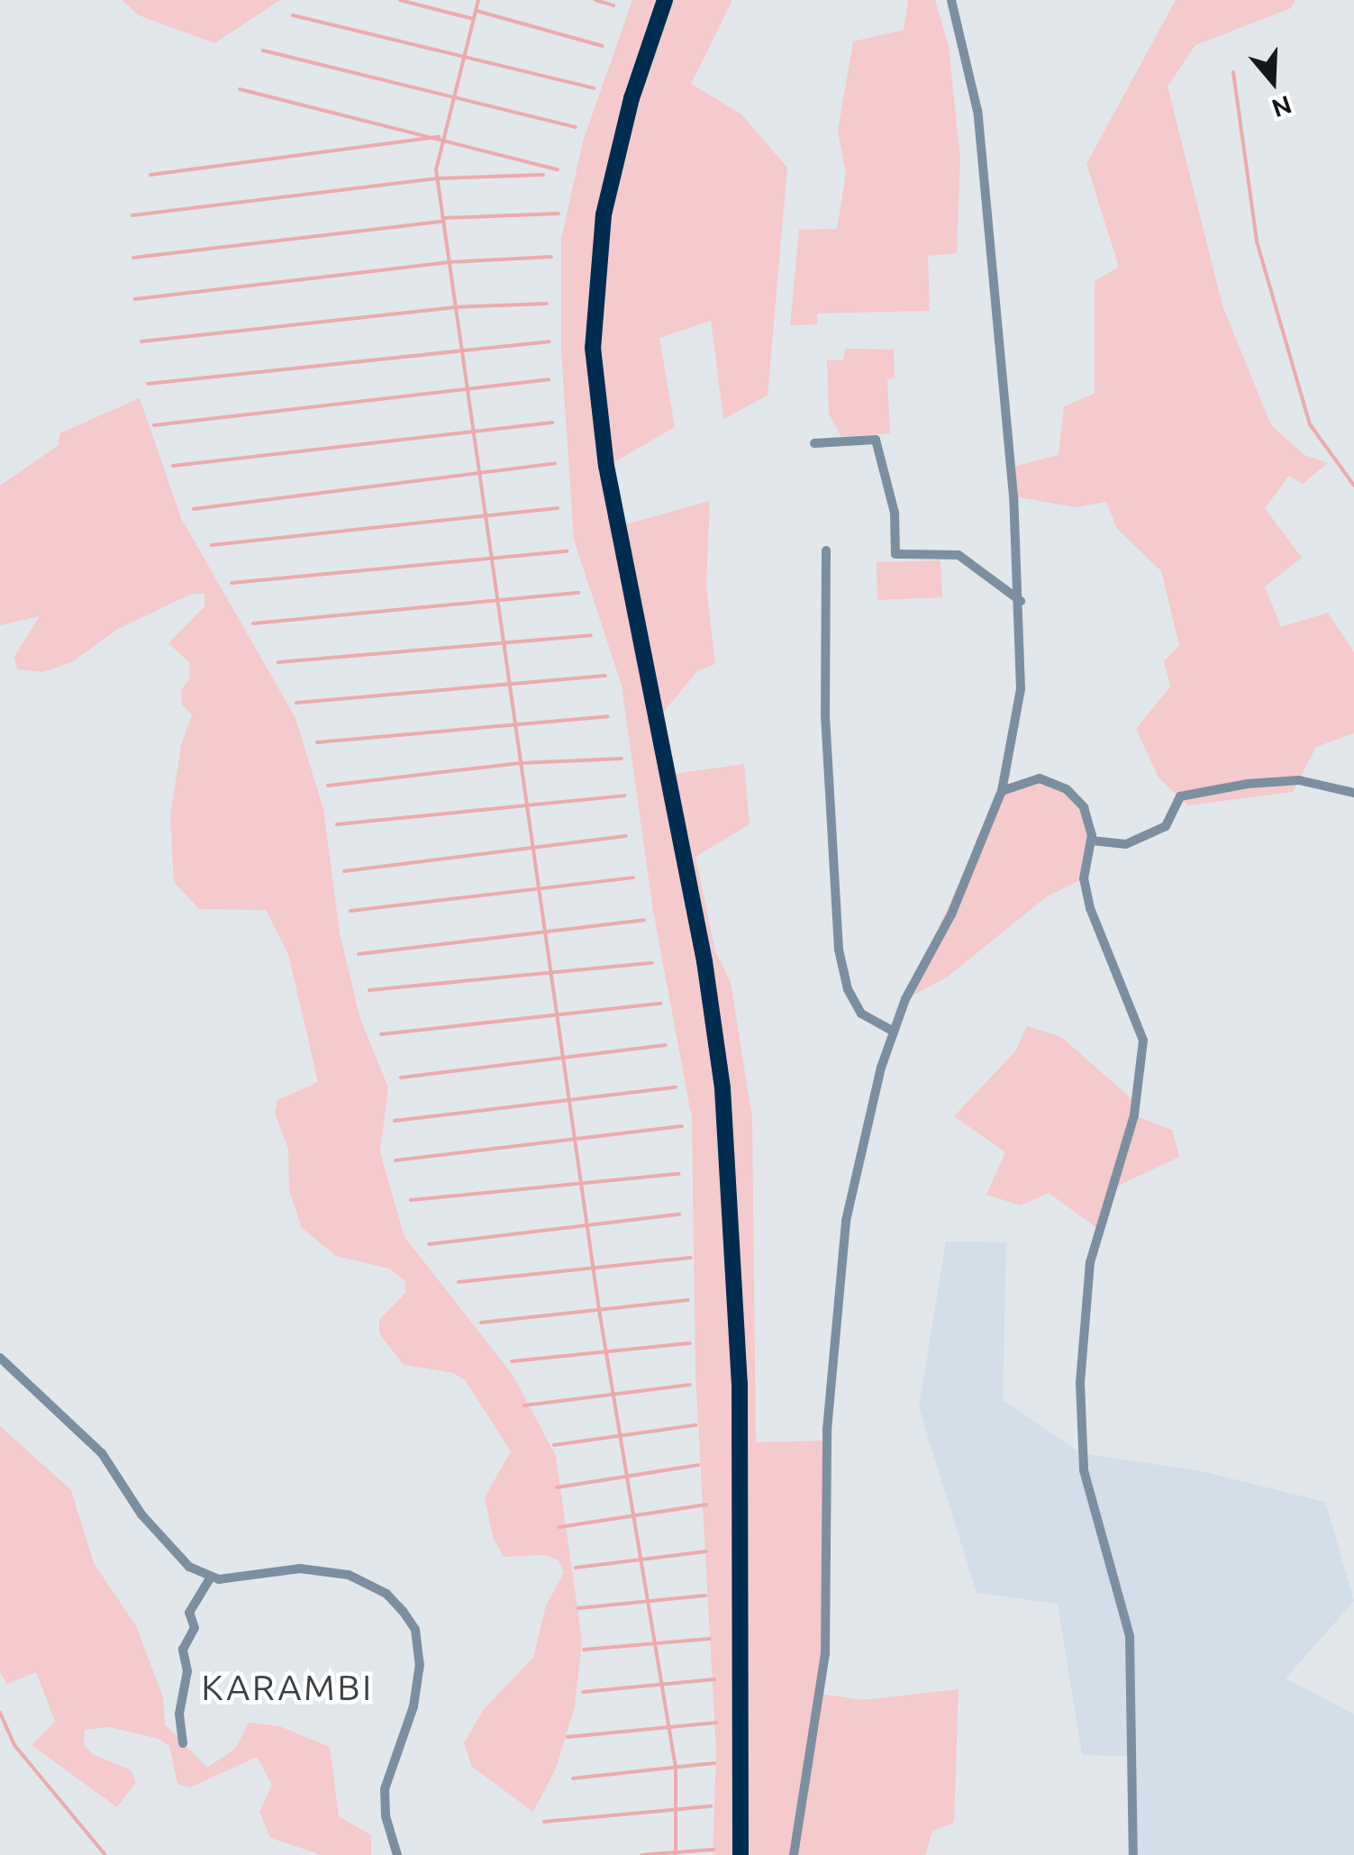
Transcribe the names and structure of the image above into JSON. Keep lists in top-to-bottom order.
{
  "districts": ["KARAMBI"],
  "north": "bottom"
}
